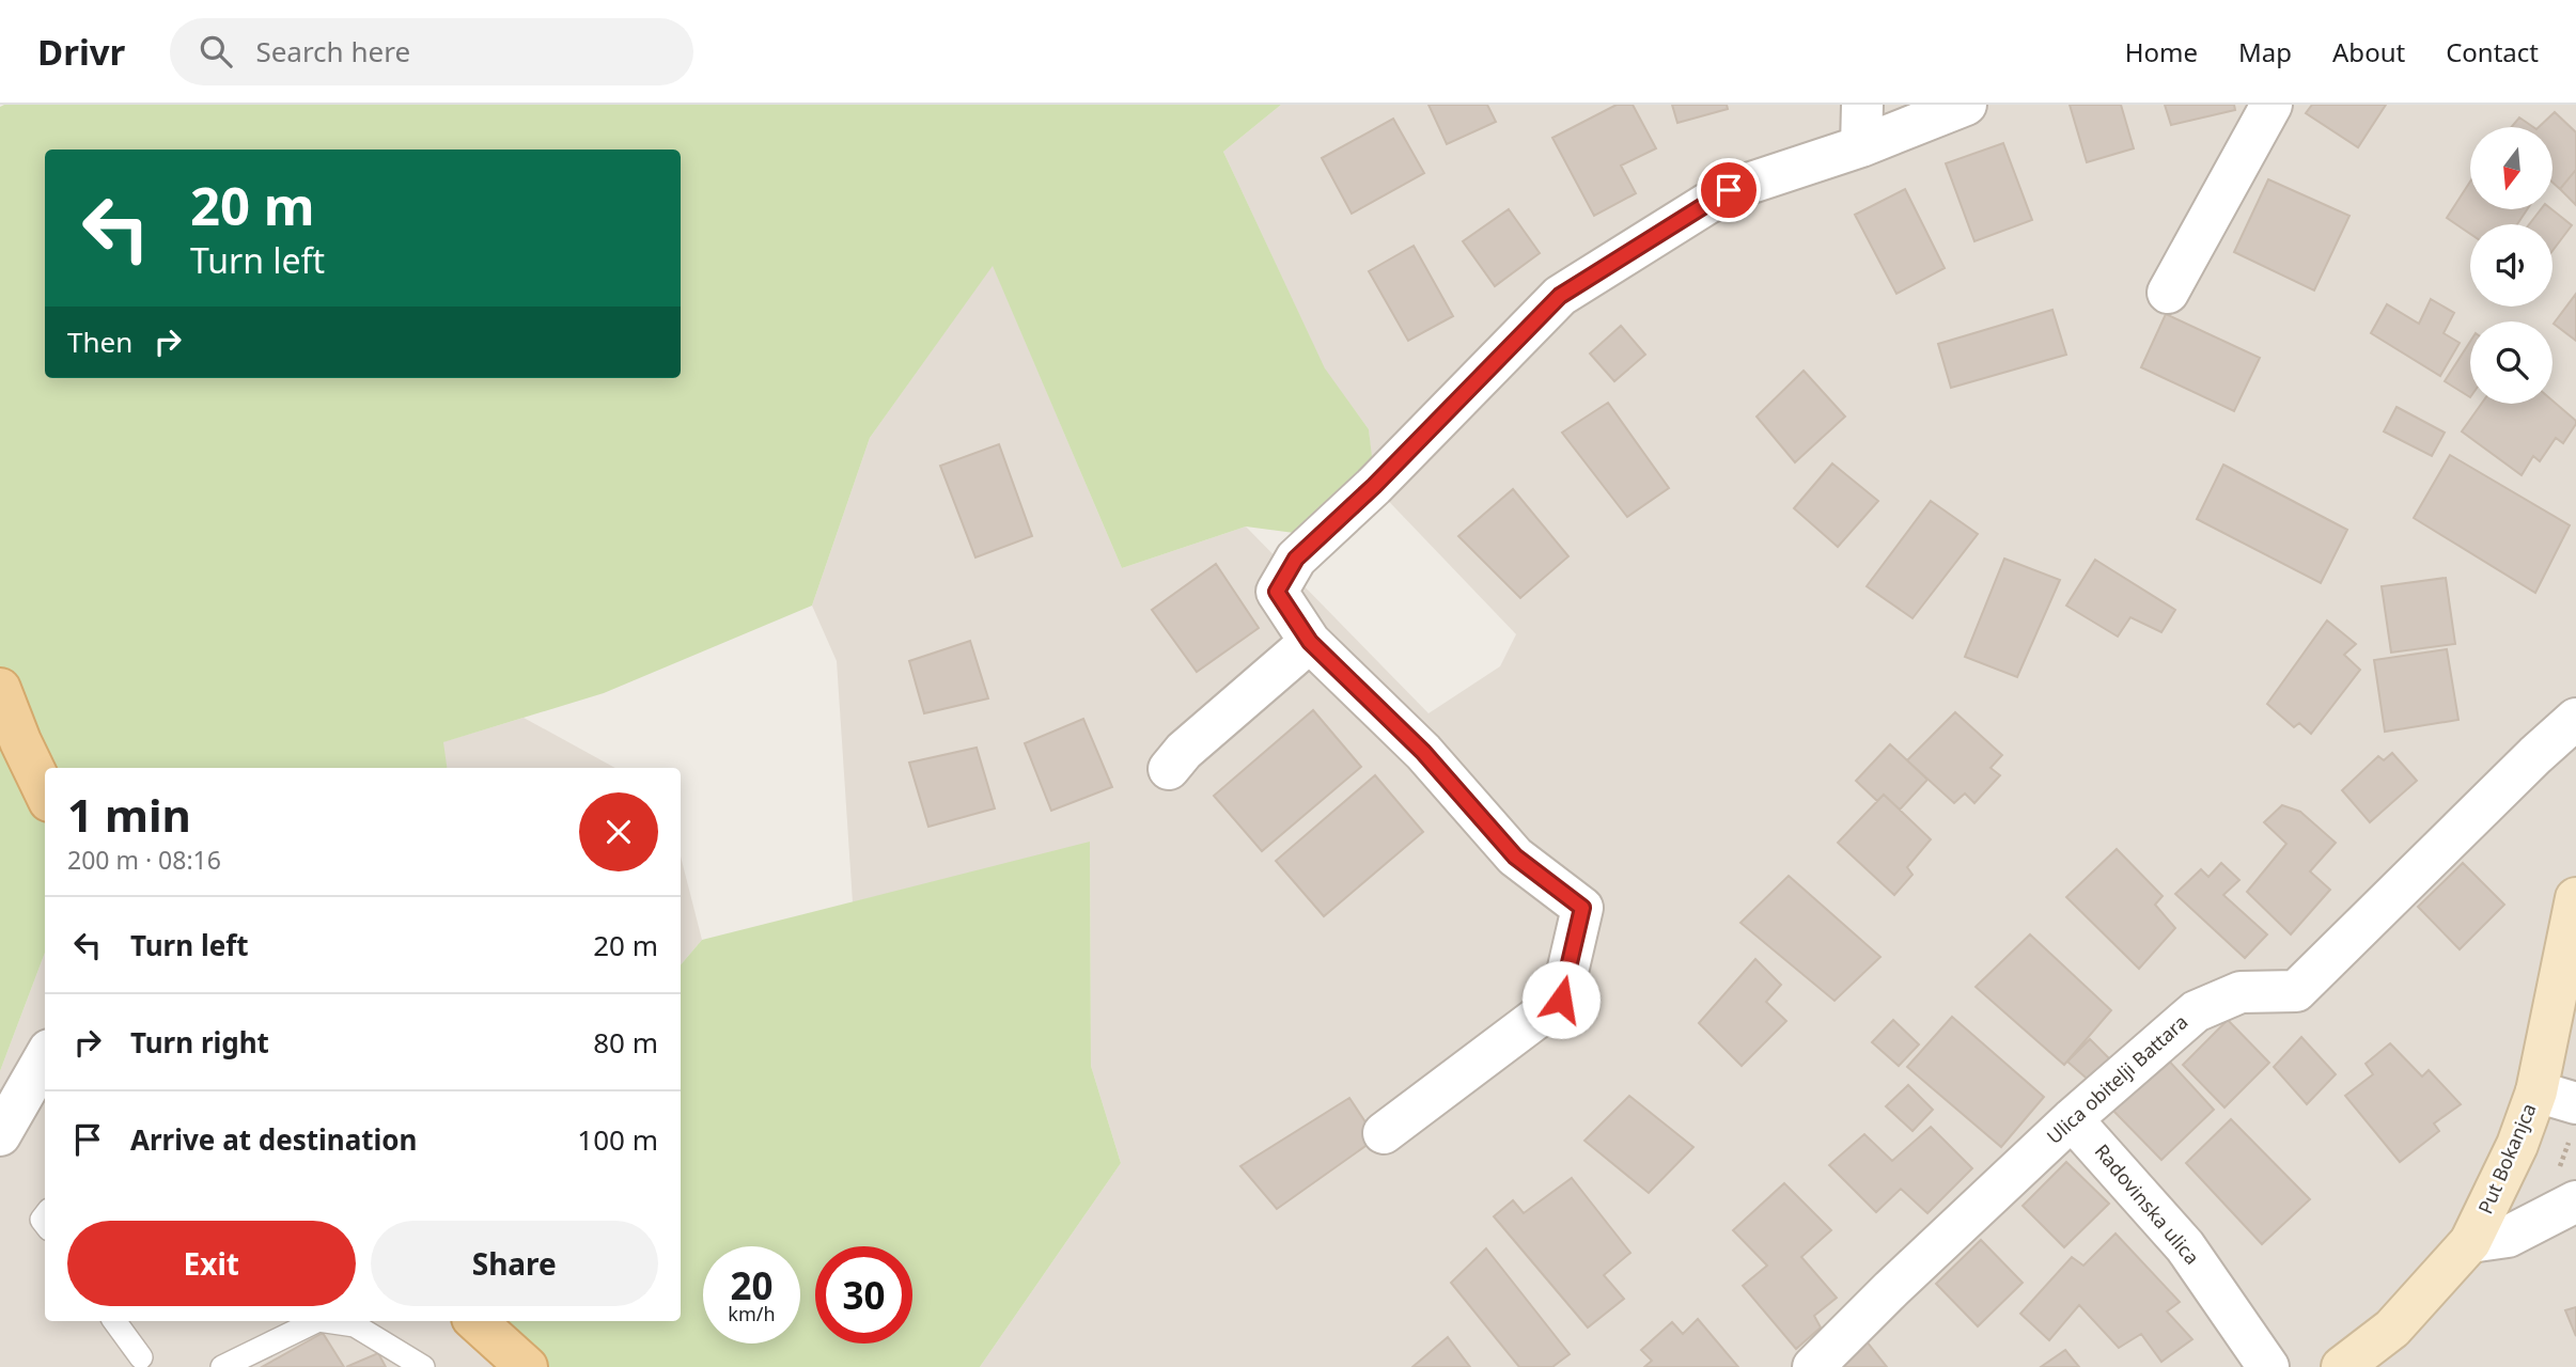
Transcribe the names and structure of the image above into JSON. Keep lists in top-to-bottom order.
{
  "streets": {
    "main road": ["Put Bokanjca"],
    "street": ["Ulica obitelji Battara", "Radovinska ulica"]
  },
  "crossings": [
    ["Ulica obitelji Battara", "Radovinska ulica"]
  ],
  "north": "bottom",
  "page": {
    "header": "Drivr",
    "search": "Search here",
    "nav": [
      "Home",
      "Map",
      "About",
      "Contact"
    ],
    "turn": ["20 m", "Turn left"],
    "then": "Then",
    "heading": ["1 min", "200 m · 08:16"],
    "list": [
      {
        "name": "Turn left",
        "value": "20 m"
      },
      {
        "name": "Turn right",
        "value": "80 m"
      },
      {
        "name": "Arrive at destination",
        "value": "100 m"
      }
    ],
    "buttons": ["Exit", "Share"],
    "speed": "20 km/h",
    "limit": "30"
  }
}
